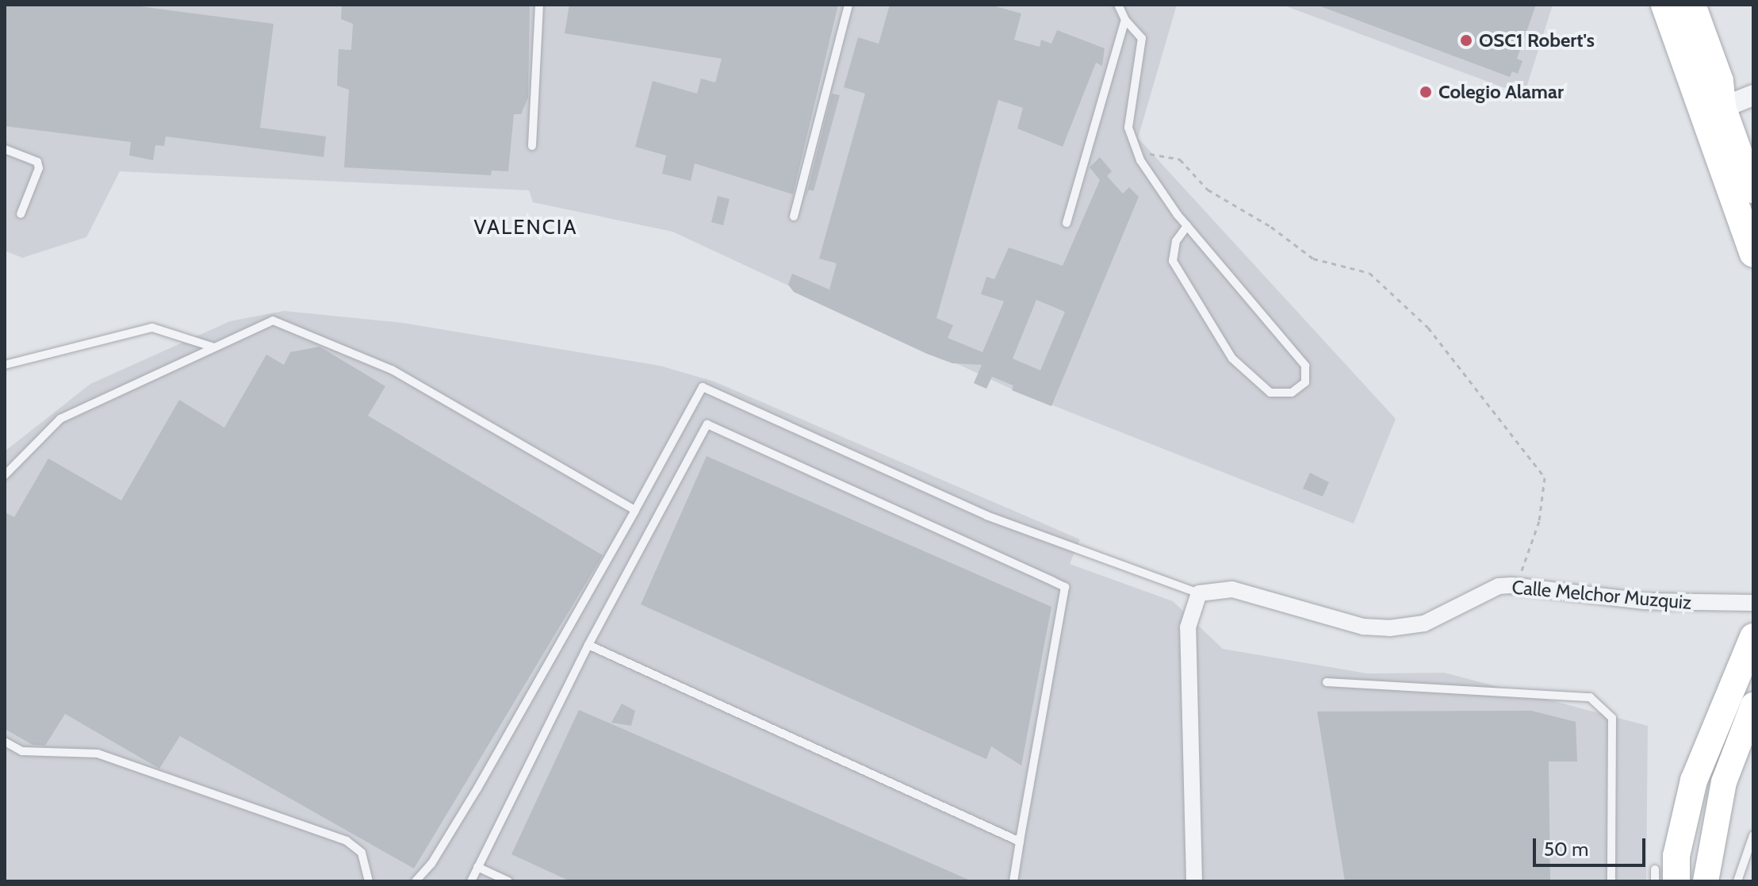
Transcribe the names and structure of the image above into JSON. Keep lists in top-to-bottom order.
{
  "streets": {
    "street": ["Calle Melchor Muzquiz"]
  },
  "districts": ["VALENCIA"],
  "places": ["OSC1 Robert's", "Colegio Alamar"],
  "scale_bar": "50 m"
}
